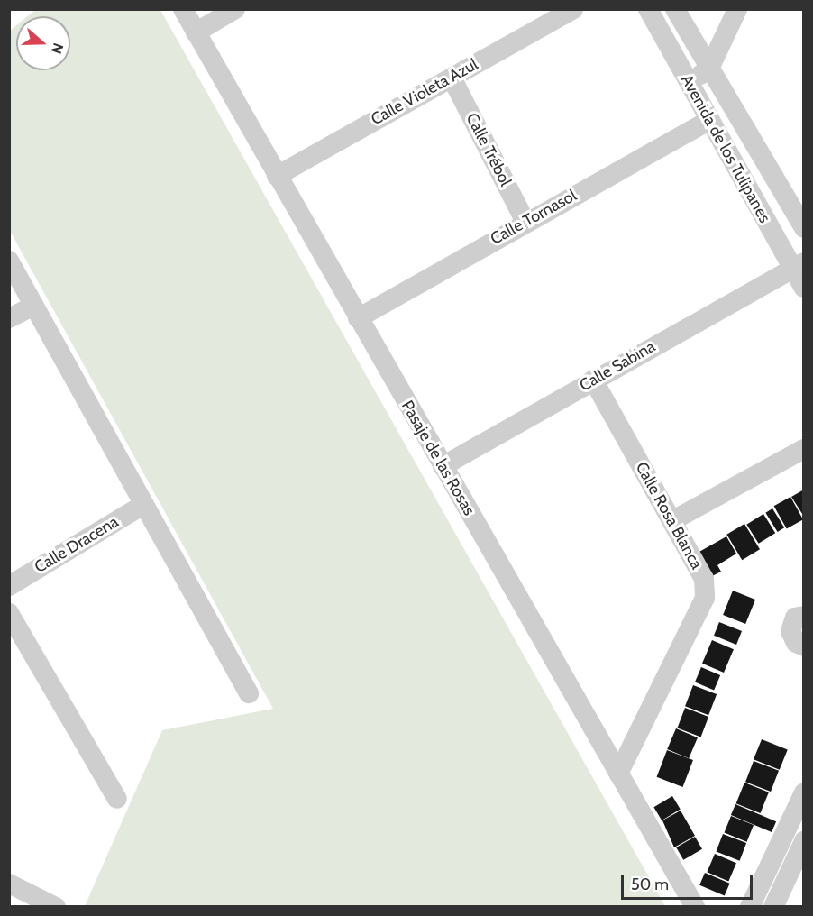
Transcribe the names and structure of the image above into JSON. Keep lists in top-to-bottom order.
{
  "streets": {
    "street": [
      "Calle Violeta Azul",
      "Avenida de los Tulipanes",
      "Calle Trébol",
      "Calle Tornasol",
      "Calle Sabina",
      "Pasaje de las Rosas",
      "Calle Rosa Blanca",
      "Calle Dracena"
    ]
  },
  "crossings": [
    ["Calle Violeta Azul", "Calle Trébol"],
    ["Calle Violeta Azul", "Pasaje de las Rosas"],
    ["Avenida de los Tulipanes", "Calle Tornasol"],
    ["Avenida de los Tulipanes", "Calle Sabina"],
    ["Calle Trébol", "Calle Tornasol"],
    ["Calle Tornasol", "Pasaje de las Rosas"],
    ["Calle Sabina", "Pasaje de las Rosas"],
    ["Calle Sabina", "Calle Rosa Blanca"],
    ["Pasaje de las Rosas", "Calle Rosa Blanca"]
  ],
  "scale_bar": "50 m",
  "north": "right"
}
